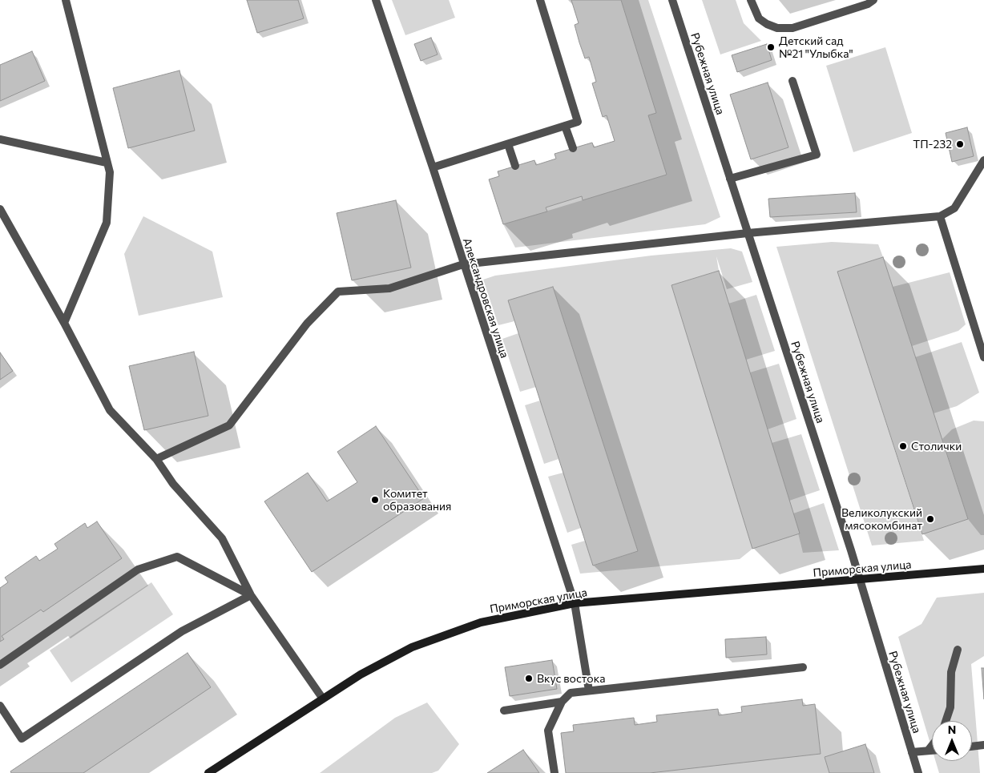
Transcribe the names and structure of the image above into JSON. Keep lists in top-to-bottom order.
{
  "streets": {
    "main road": ["Приморская улица"],
    "street": ["Рубежная улица", "Александровская улица"]
  },
  "crossings": [
    ["Рубежная улица", "Приморская улица"],
    ["Александровская улица", "Приморская улица"]
  ],
  "places": [
    "Детский сад №21 \"Улыбка\"",
    "ТП-232",
    "Столички",
    "Комитет образования",
    "Великолукский мясокомбинат",
    "Вкус востока"
  ],
  "north": "top"
}
